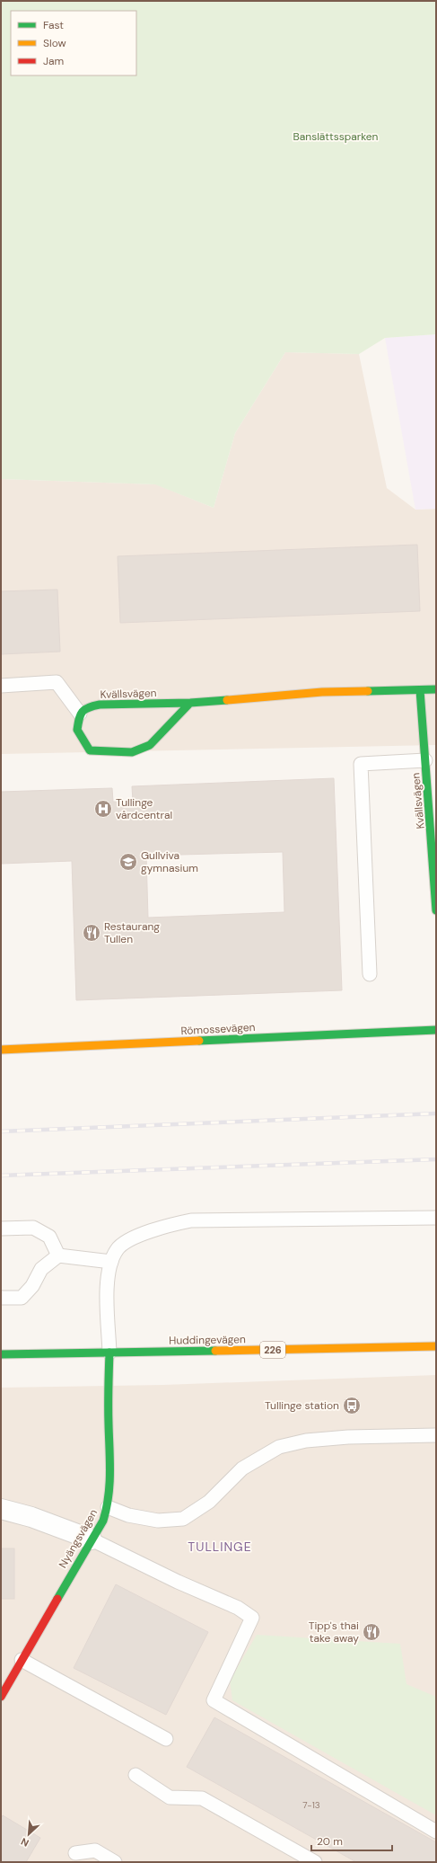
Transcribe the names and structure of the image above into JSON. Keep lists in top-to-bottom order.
{
  "streets": {
    "street": [
      "Kvällsvägen",
      "Römossevägen",
      "Huddingevägen",
      "226",
      "Nyängsvägen"
    ]
  },
  "crossings": [
    ["Huddingevägen", "Nyängsvägen"]
  ],
  "districts": ["TULLINGE"],
  "parks": ["Banslättssparken"],
  "places": {
    "hospital": ["Tullinge vårdcentral"],
    "school or university": ["Gullviva gymnasium"],
    "restaurant": ["Restaurang Tullen", "Tipp's thai take away"],
    "bus stop": ["Tullinge station"]
  },
  "house_numbers": ["7-13"],
  "legend": ["Fast", "Slow", "Jam"],
  "scale_bar": "20 m",
  "north": "bottom left"
}
